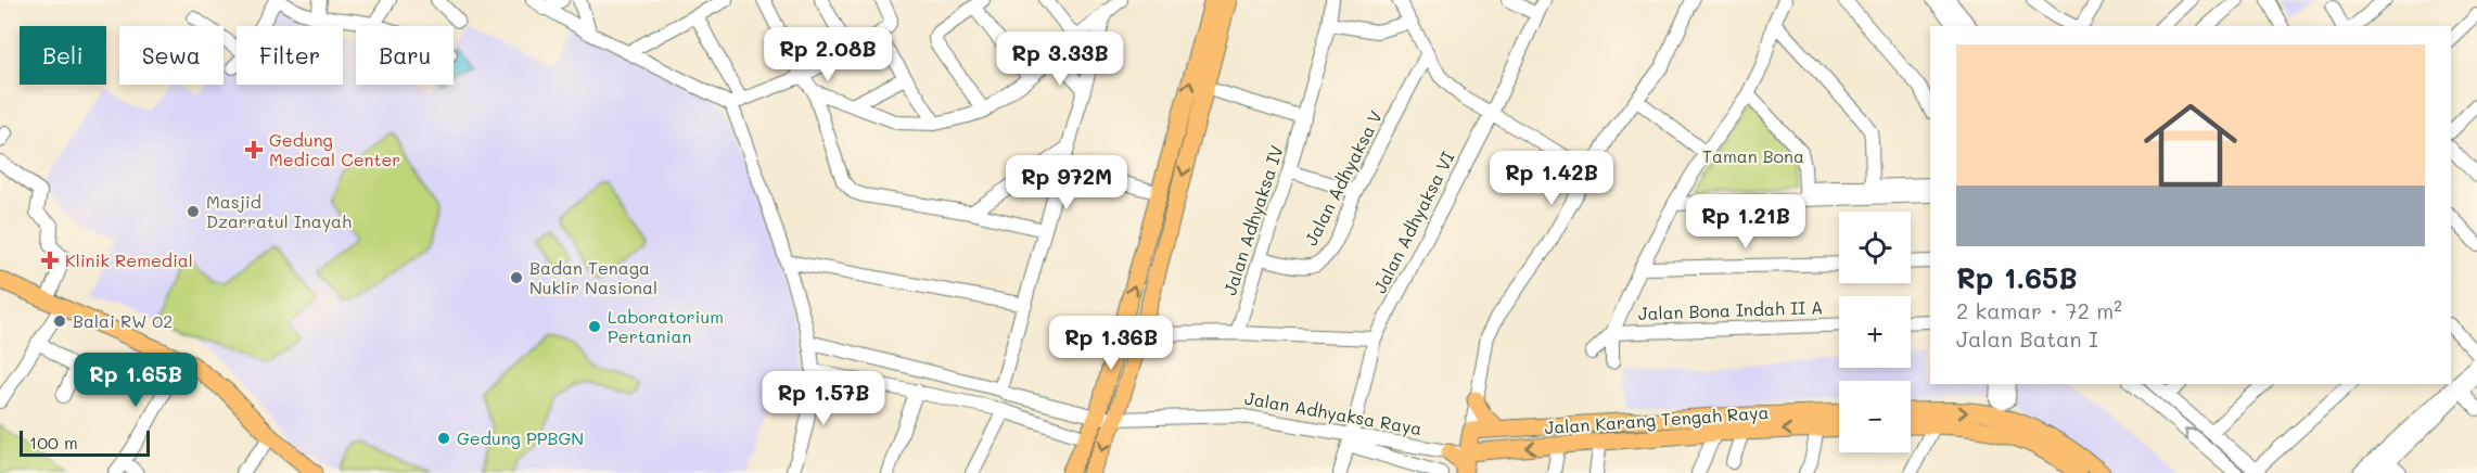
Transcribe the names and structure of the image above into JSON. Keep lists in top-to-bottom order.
{
  "streets": {
    "main road": ["Jalan Karang Tengah Raya"],
    "street": [
      "Jalan Adhyaksa V",
      "Jalan Adhyaksa IV",
      "Jalan Adhyaksa VI",
      "Jalan Bona Indah II A",
      "Jalan Adhyaksa Raya"
    ]
  },
  "crossings": [
    ["Jalan Adhyaksa V", "Jalan Adhyaksa IV"],
    ["Jalan Adhyaksa VI", "Jalan Adhyaksa Raya"]
  ],
  "parks": ["Taman Bona"],
  "places": {
    "health": ["Gedung Medical Center", "Klinik Remedial"],
    "other": [
      "Masjid Dzarratul Inayah",
      "Badan Tenaga Nuklir Nasional",
      "Balai RW 02",
      "Laboratorium Pertanian",
      "Gedung PPBGN"
    ]
  },
  "scale_bar": "100 m",
  "page": {
    "chip": [
      "Beli",
      "Sewa",
      "Filter",
      "Baru"
    ],
    "list": [
      {
        "name": "Rp 1.65B",
        "note": "2 kamar · 72 m² · Jalan Batan I"
      }
    ],
    "price": [
      "Rp 2.08B",
      "Rp 3.33B",
      "Rp 1.42B",
      "Rp 972M",
      "Rp 1.21B",
      "Rp 1.36B",
      "Rp 1.65B",
      "Rp 1.57B"
    ],
    "map_buttons": ["+", "−"],
    "scale": "100 m"
  }
}
